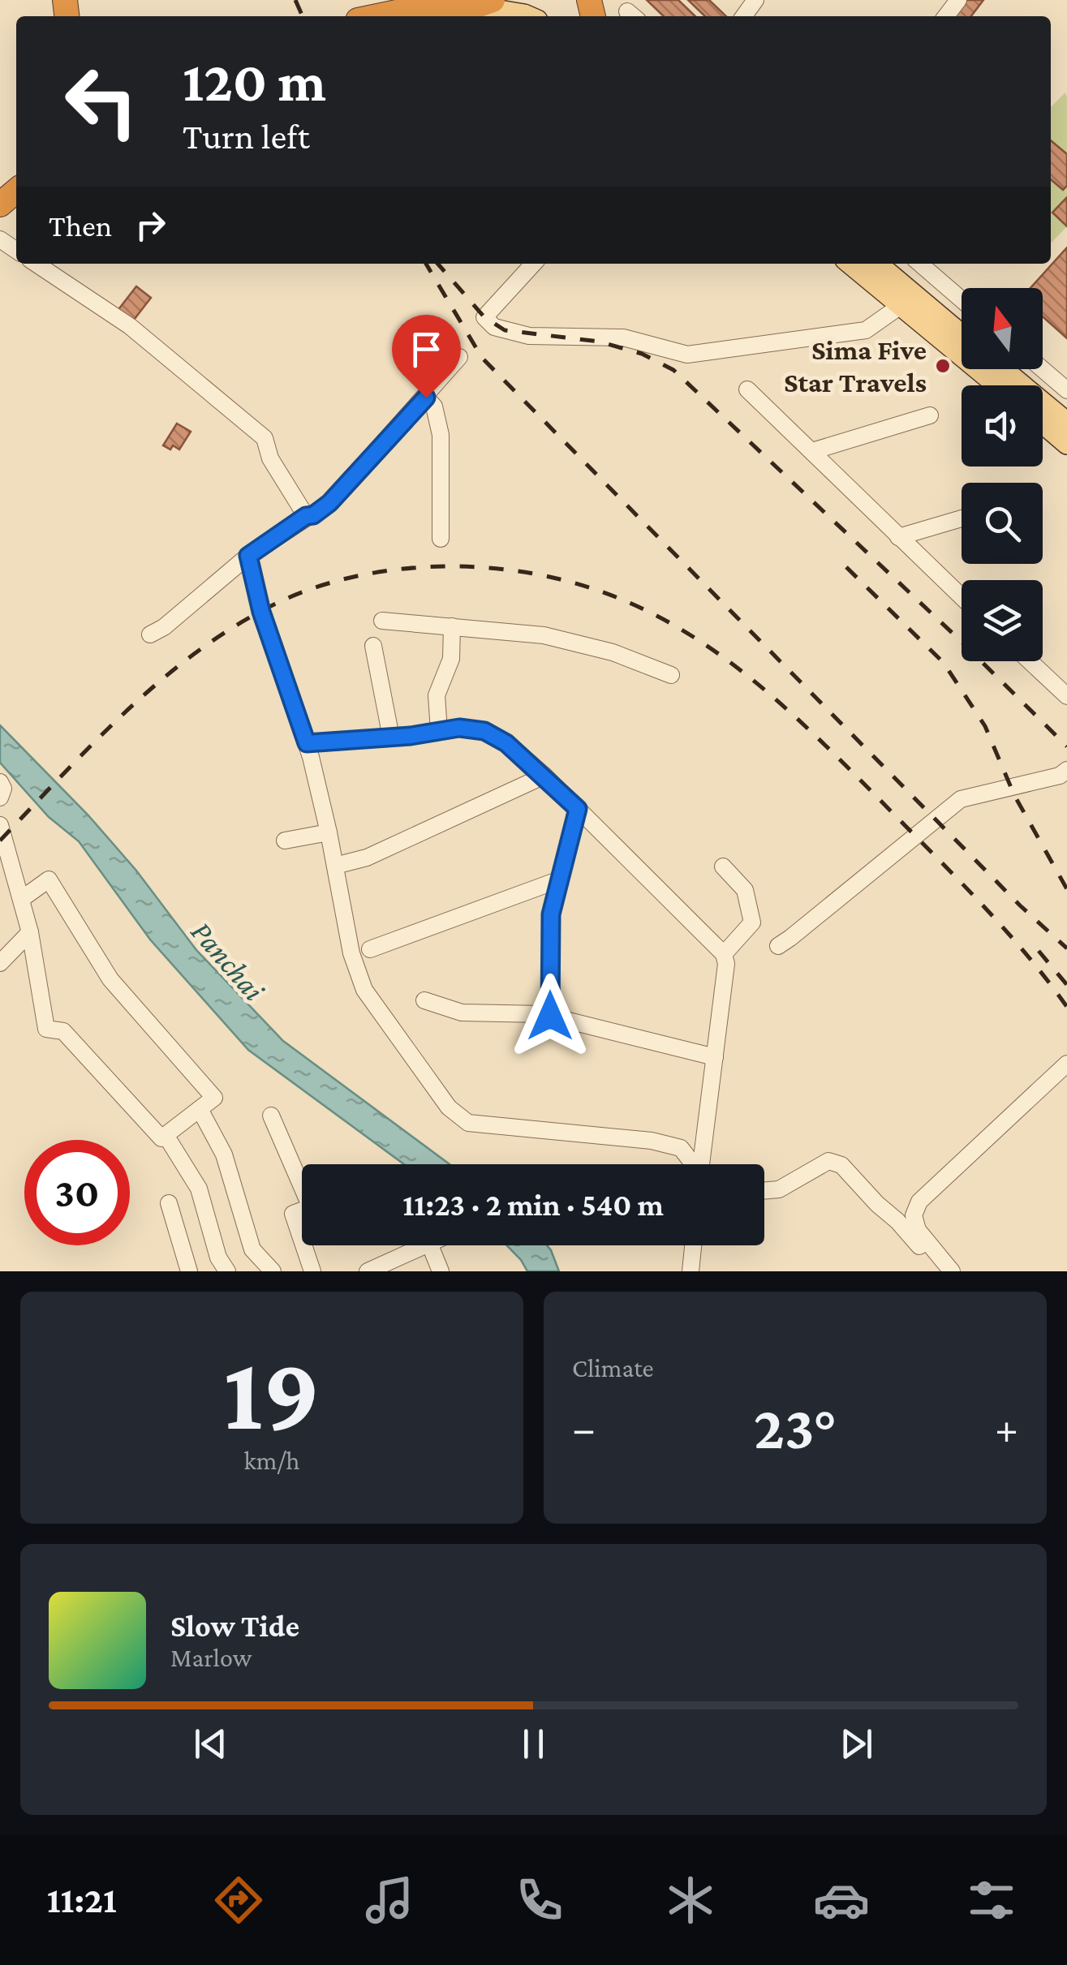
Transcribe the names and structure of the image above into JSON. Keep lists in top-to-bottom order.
{
  "water": ["Panchai"],
  "places": ["Sima Five Star Travels"],
  "north": "top",
  "page": {
    "turn": ["120 m", "Turn left"],
    "then": "Then",
    "limit": "30",
    "trip": "11:23 · 2 min · 540 m",
    "tile": [
      ["19", "km/h"],
      "Climate"
    ],
    "heat": ["−", "23°", "+"],
    "song": ["Slow Tide", "Marlow"],
    "tabs": "11:21"
  }
}
